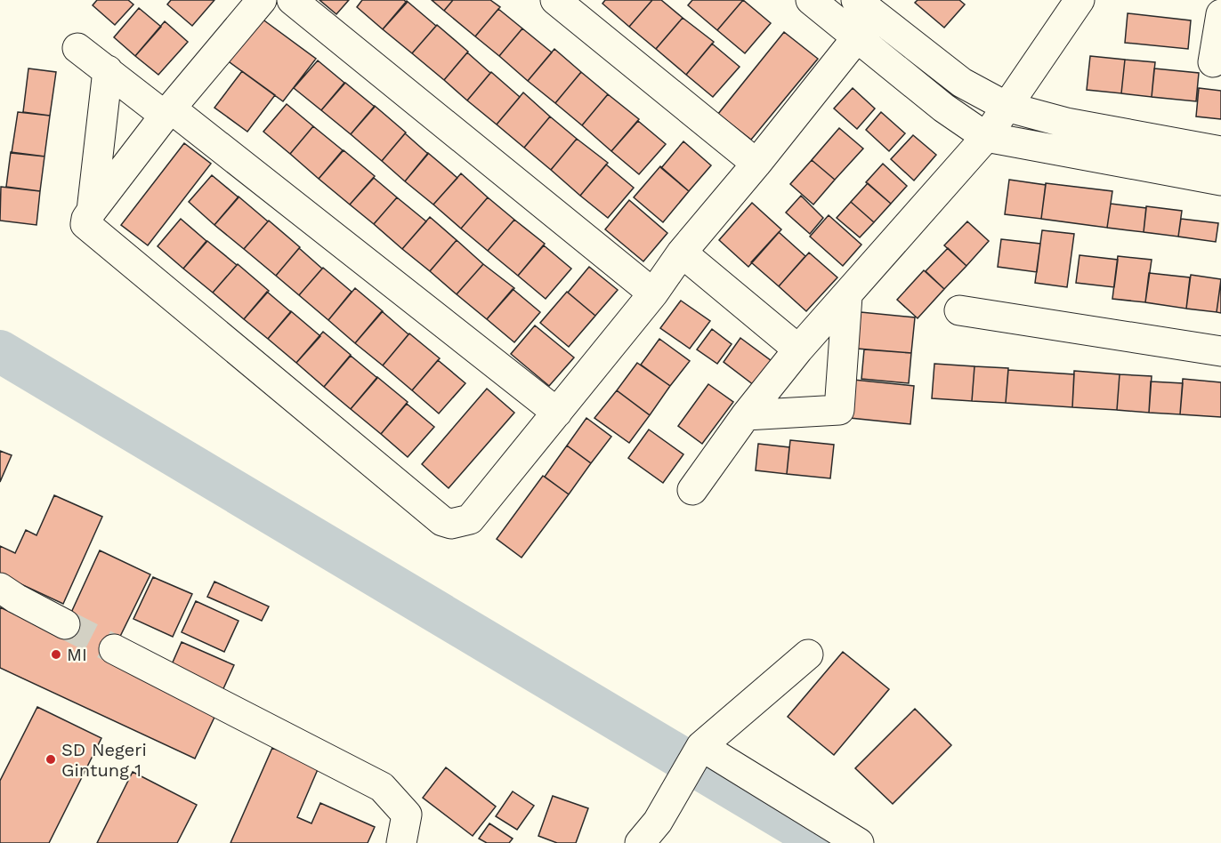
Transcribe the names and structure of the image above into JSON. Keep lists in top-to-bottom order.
{
  "places": ["MI", "SD Negeri Gintung 1"]
}
